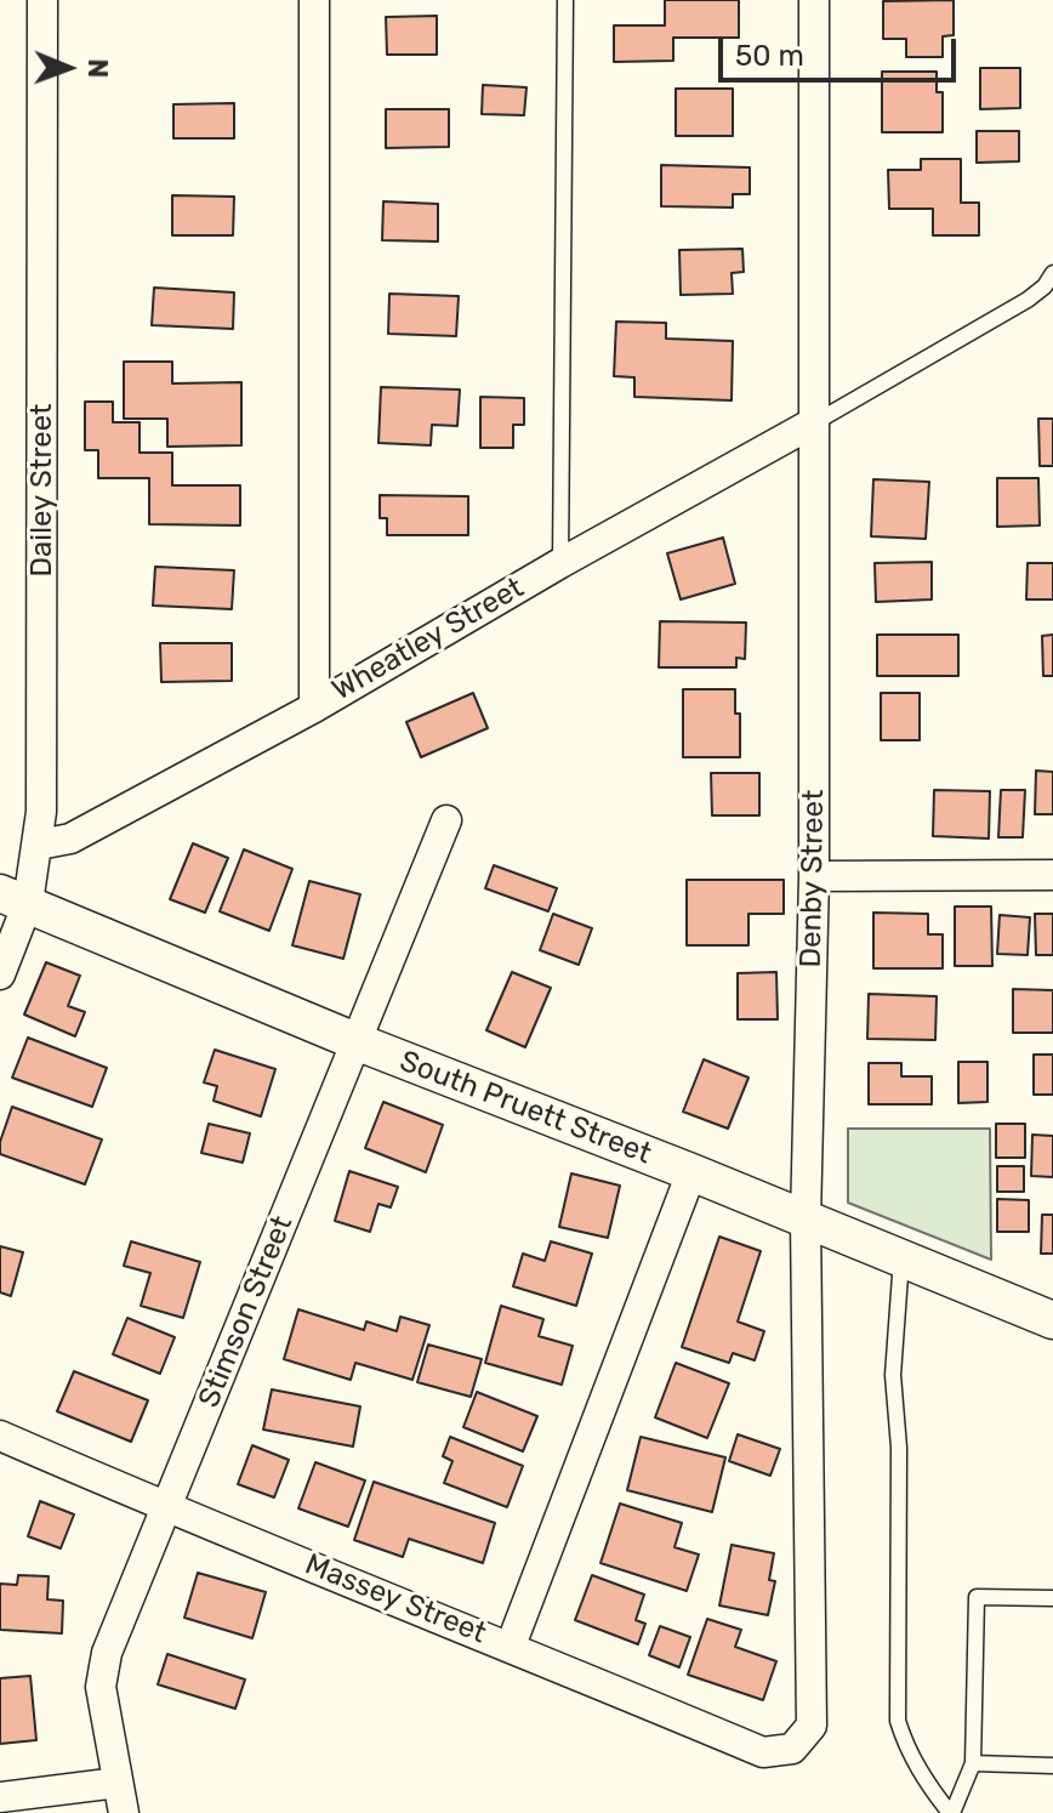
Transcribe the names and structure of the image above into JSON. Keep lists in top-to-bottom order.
{
  "streets": {
    "street": [
      "Dailey Street",
      "Wheatley Street",
      "Denby Street",
      "South Pruett Street",
      "Stimson Street",
      "Massey Street"
    ]
  },
  "crossings": [
    ["Dailey Street", "Wheatley Street"],
    ["Dailey Street", "South Pruett Street"],
    ["Wheatley Street", "Denby Street"],
    ["Denby Street", "South Pruett Street"],
    ["Denby Street", "Massey Street"],
    ["South Pruett Street", "Stimson Street"],
    ["Stimson Street", "Massey Street"]
  ],
  "scale_bar": "50 m",
  "north": "right"
}
